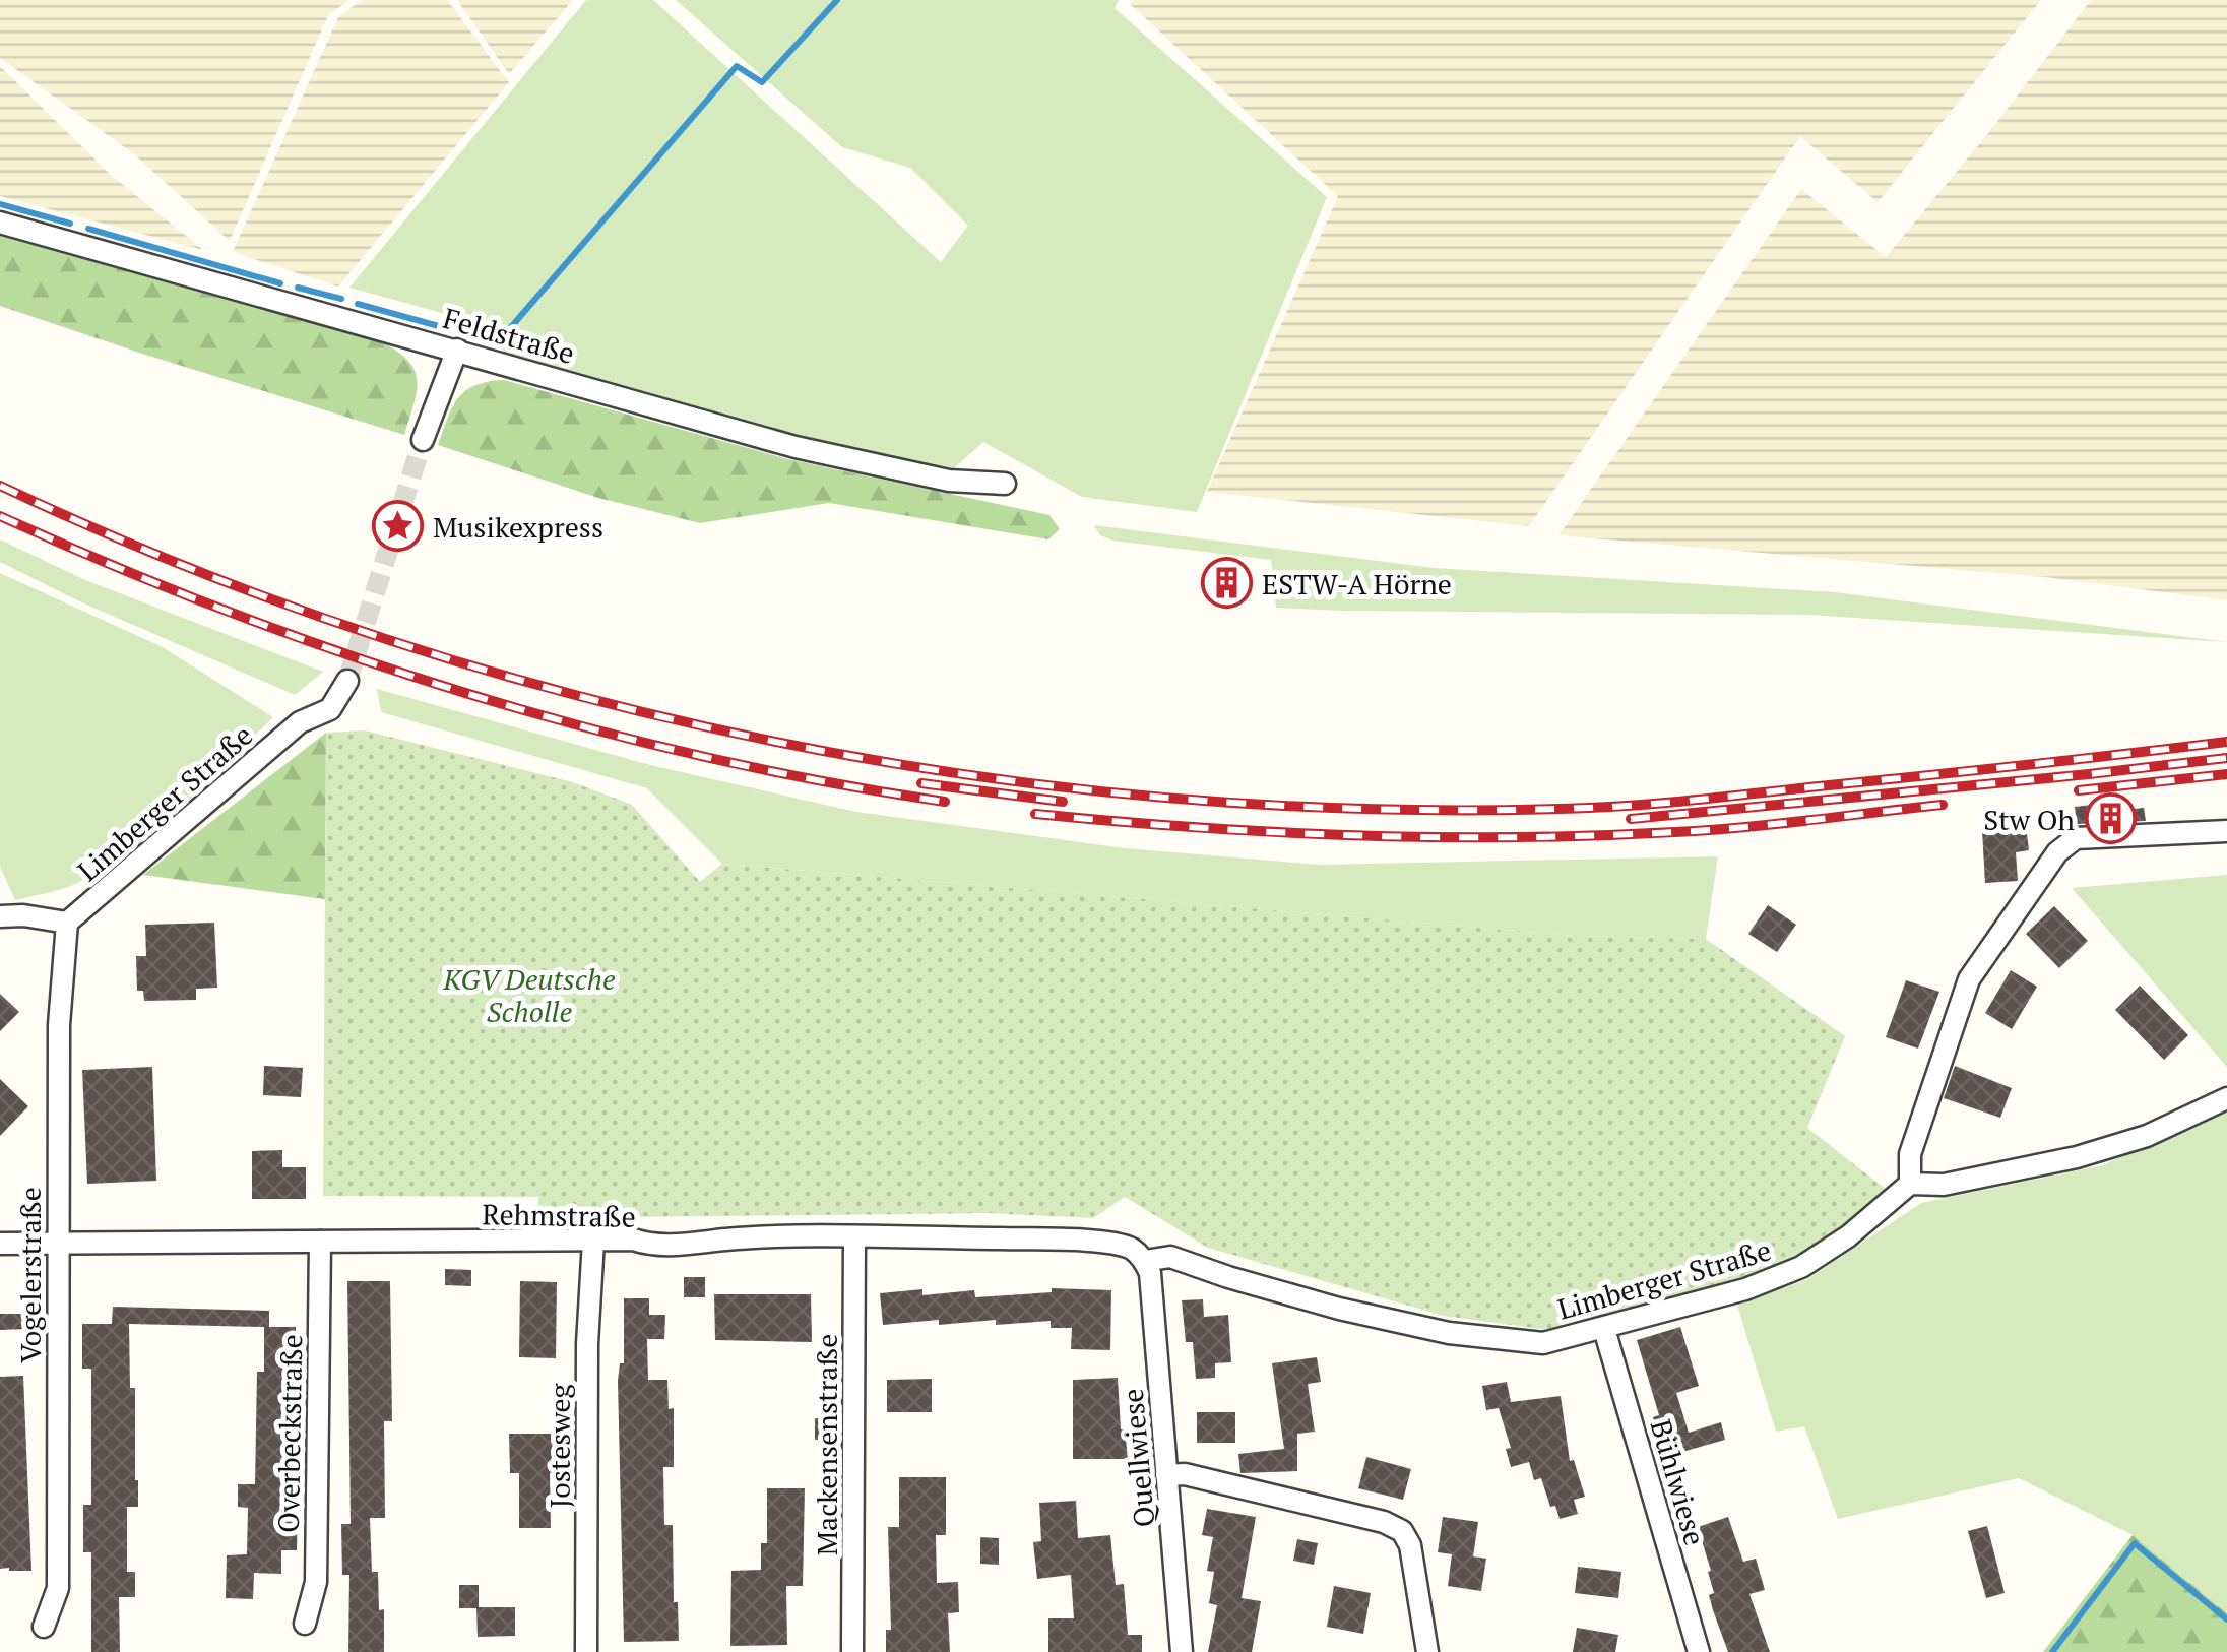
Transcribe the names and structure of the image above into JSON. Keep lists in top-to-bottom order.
{
  "streets": {
    "street": [
      "Feldstraße",
      "Limberger Straße",
      "Rehmstraße",
      "Vogelerstraße",
      "Overbeckstraße",
      "Mackensenstraße",
      "Jostesweg",
      "Quellwiese",
      "Bühlwiese"
    ]
  },
  "crossings": [
    ["Limberger Straße", "Rehmstraße"],
    ["Limberger Straße", "Vogelerstraße"],
    ["Limberger Straße", "Quellwiese"],
    ["Limberger Straße", "Bühlwiese"],
    ["Rehmstraße", "Vogelerstraße"],
    ["Rehmstraße", "Overbeckstraße"],
    ["Rehmstraße", "Mackensenstraße"],
    ["Rehmstraße", "Jostesweg"]
  ],
  "parks": ["KGV Deutsche Scholle"],
  "places": {
    "place": ["Musikexpress"],
    "building": ["ESTW-A Hörne", "Stw Oh"]
  }
}
